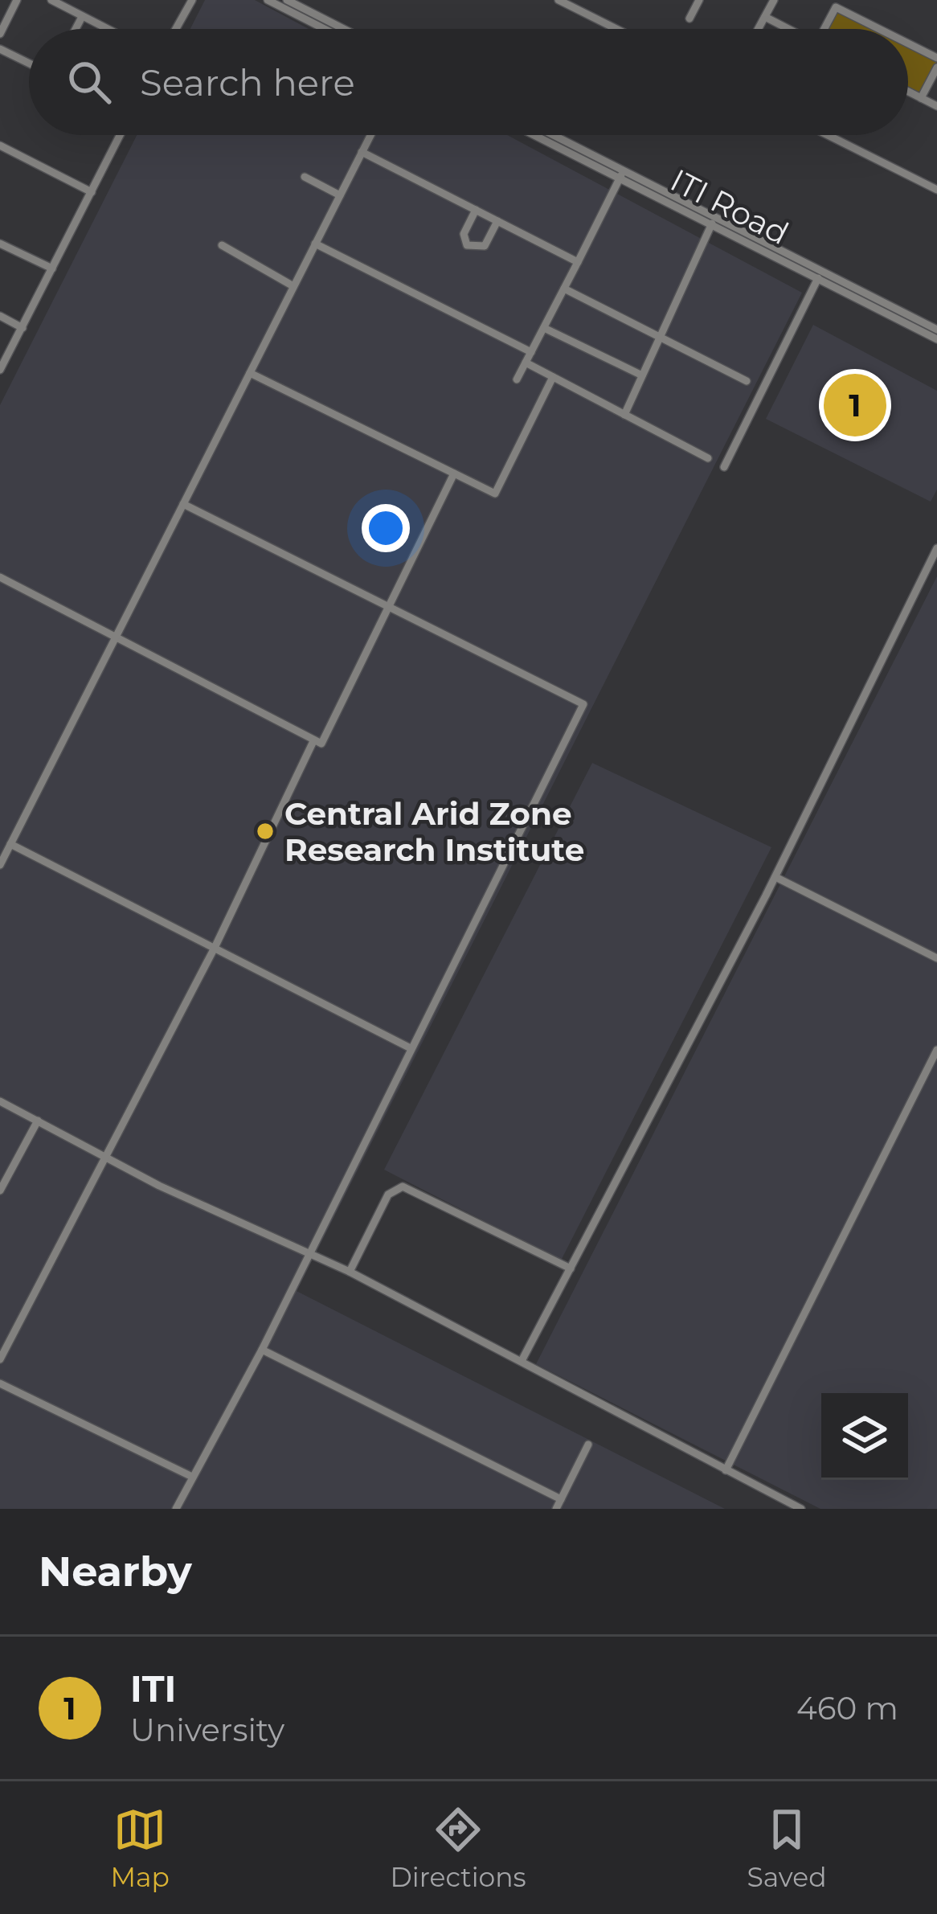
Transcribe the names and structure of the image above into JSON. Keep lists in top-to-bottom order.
{
  "streets": {
    "street": ["ITI Road"]
  },
  "places": ["Central Arid Zone Research Institute"],
  "page": {
    "search": "Search here",
    "pins": "1",
    "heading": "Nearby",
    "list": [
      {
        "mark": "1",
        "name": "ITI",
        "note": "University",
        "value": "460 m"
      }
    ],
    "nav": ["Map", "Directions", "Saved"]
  }
}
